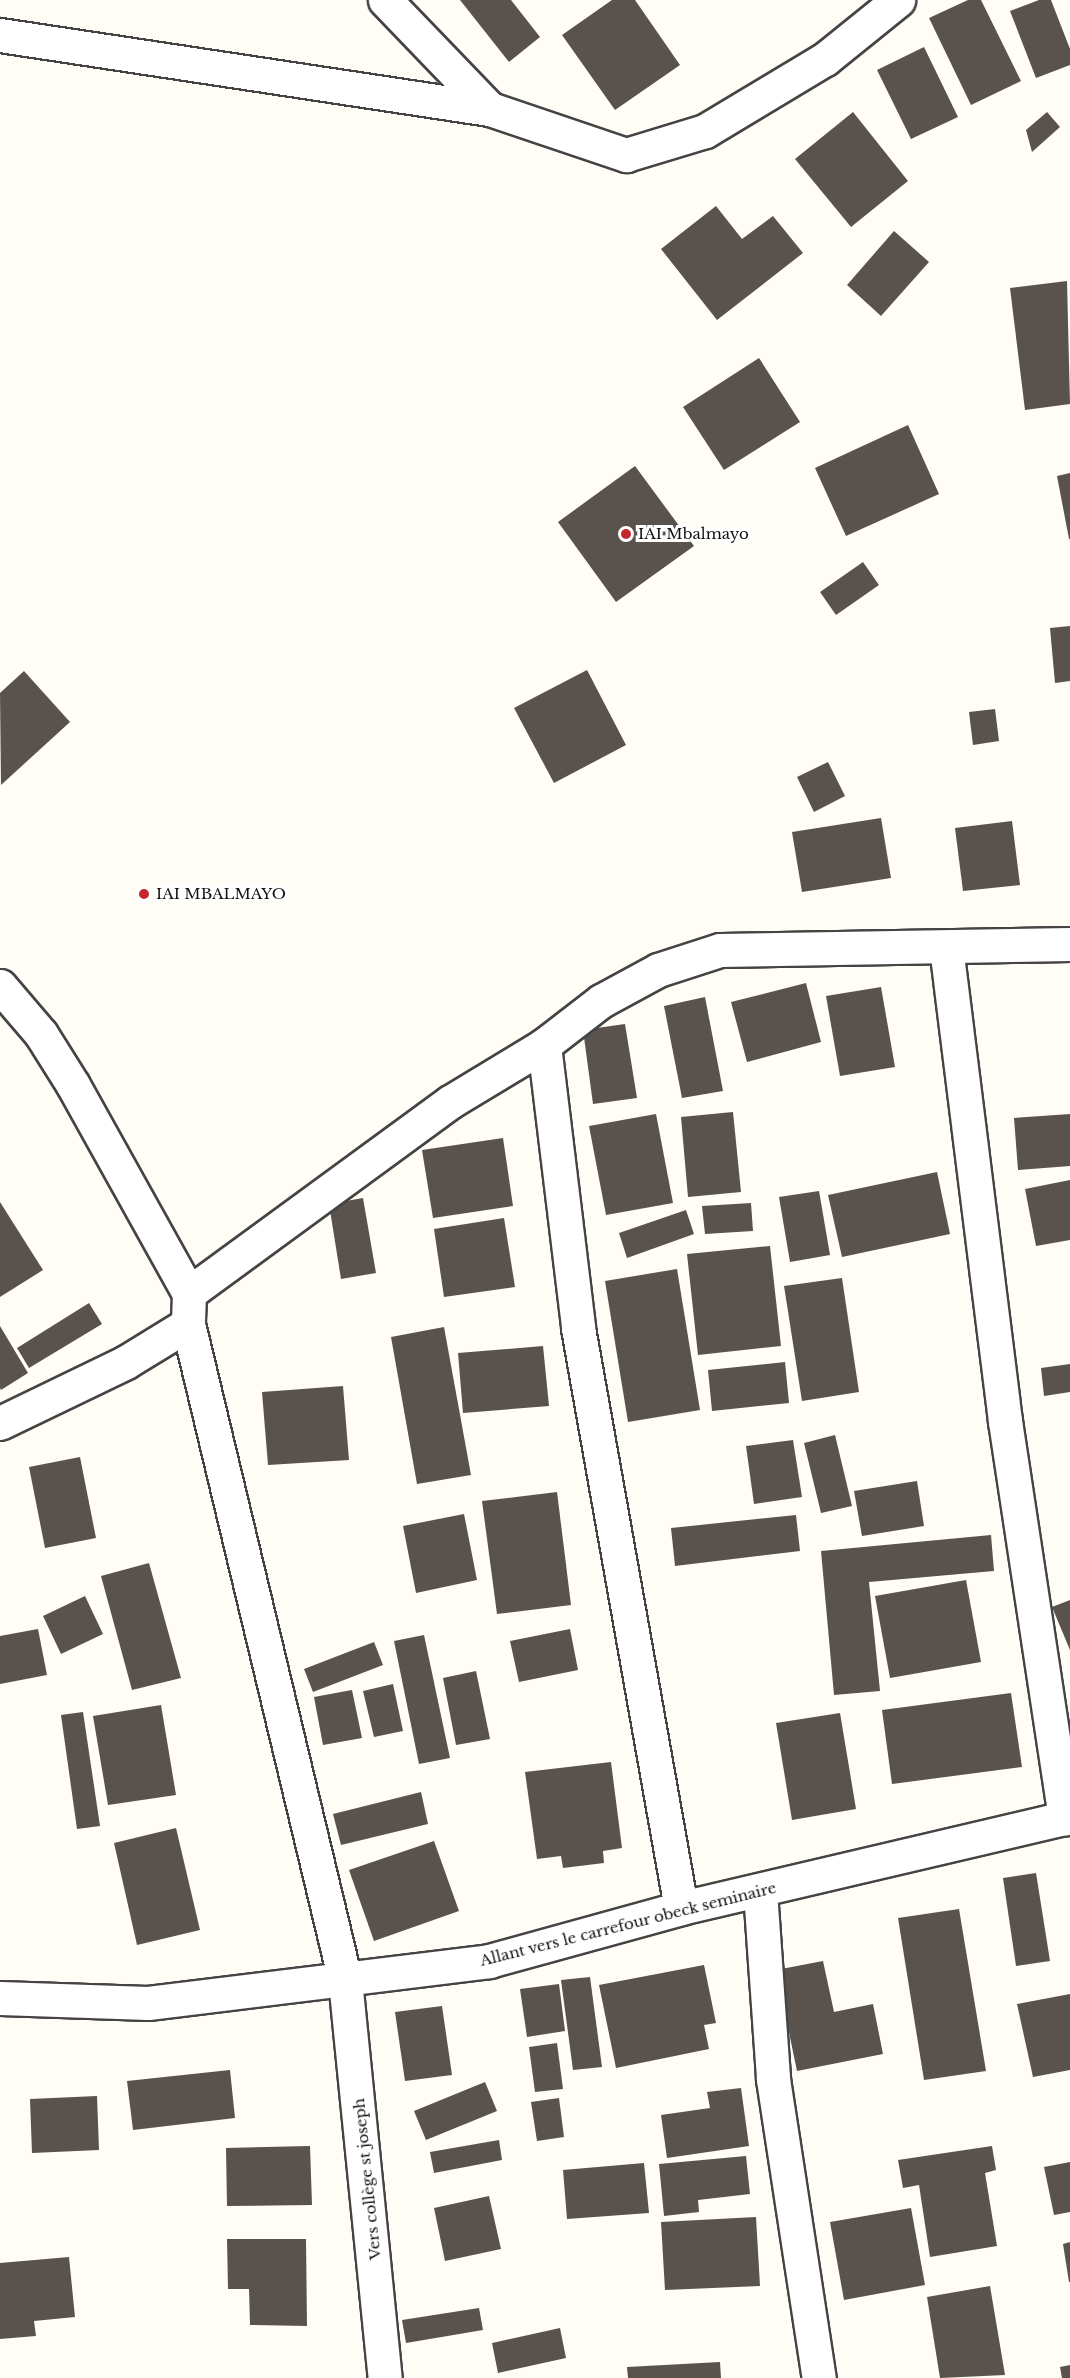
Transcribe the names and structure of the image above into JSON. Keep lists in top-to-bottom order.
{
  "streets": {
    "street": ["Allant vers le carrefour obeck seminaire", "Vers collège st joseph"]
  },
  "crossings": [
    ["Allant vers le carrefour obeck seminaire", "Vers collège st joseph"]
  ],
  "places": ["IAI Mbalmayo", "IAI MBALMAYO"]
}
